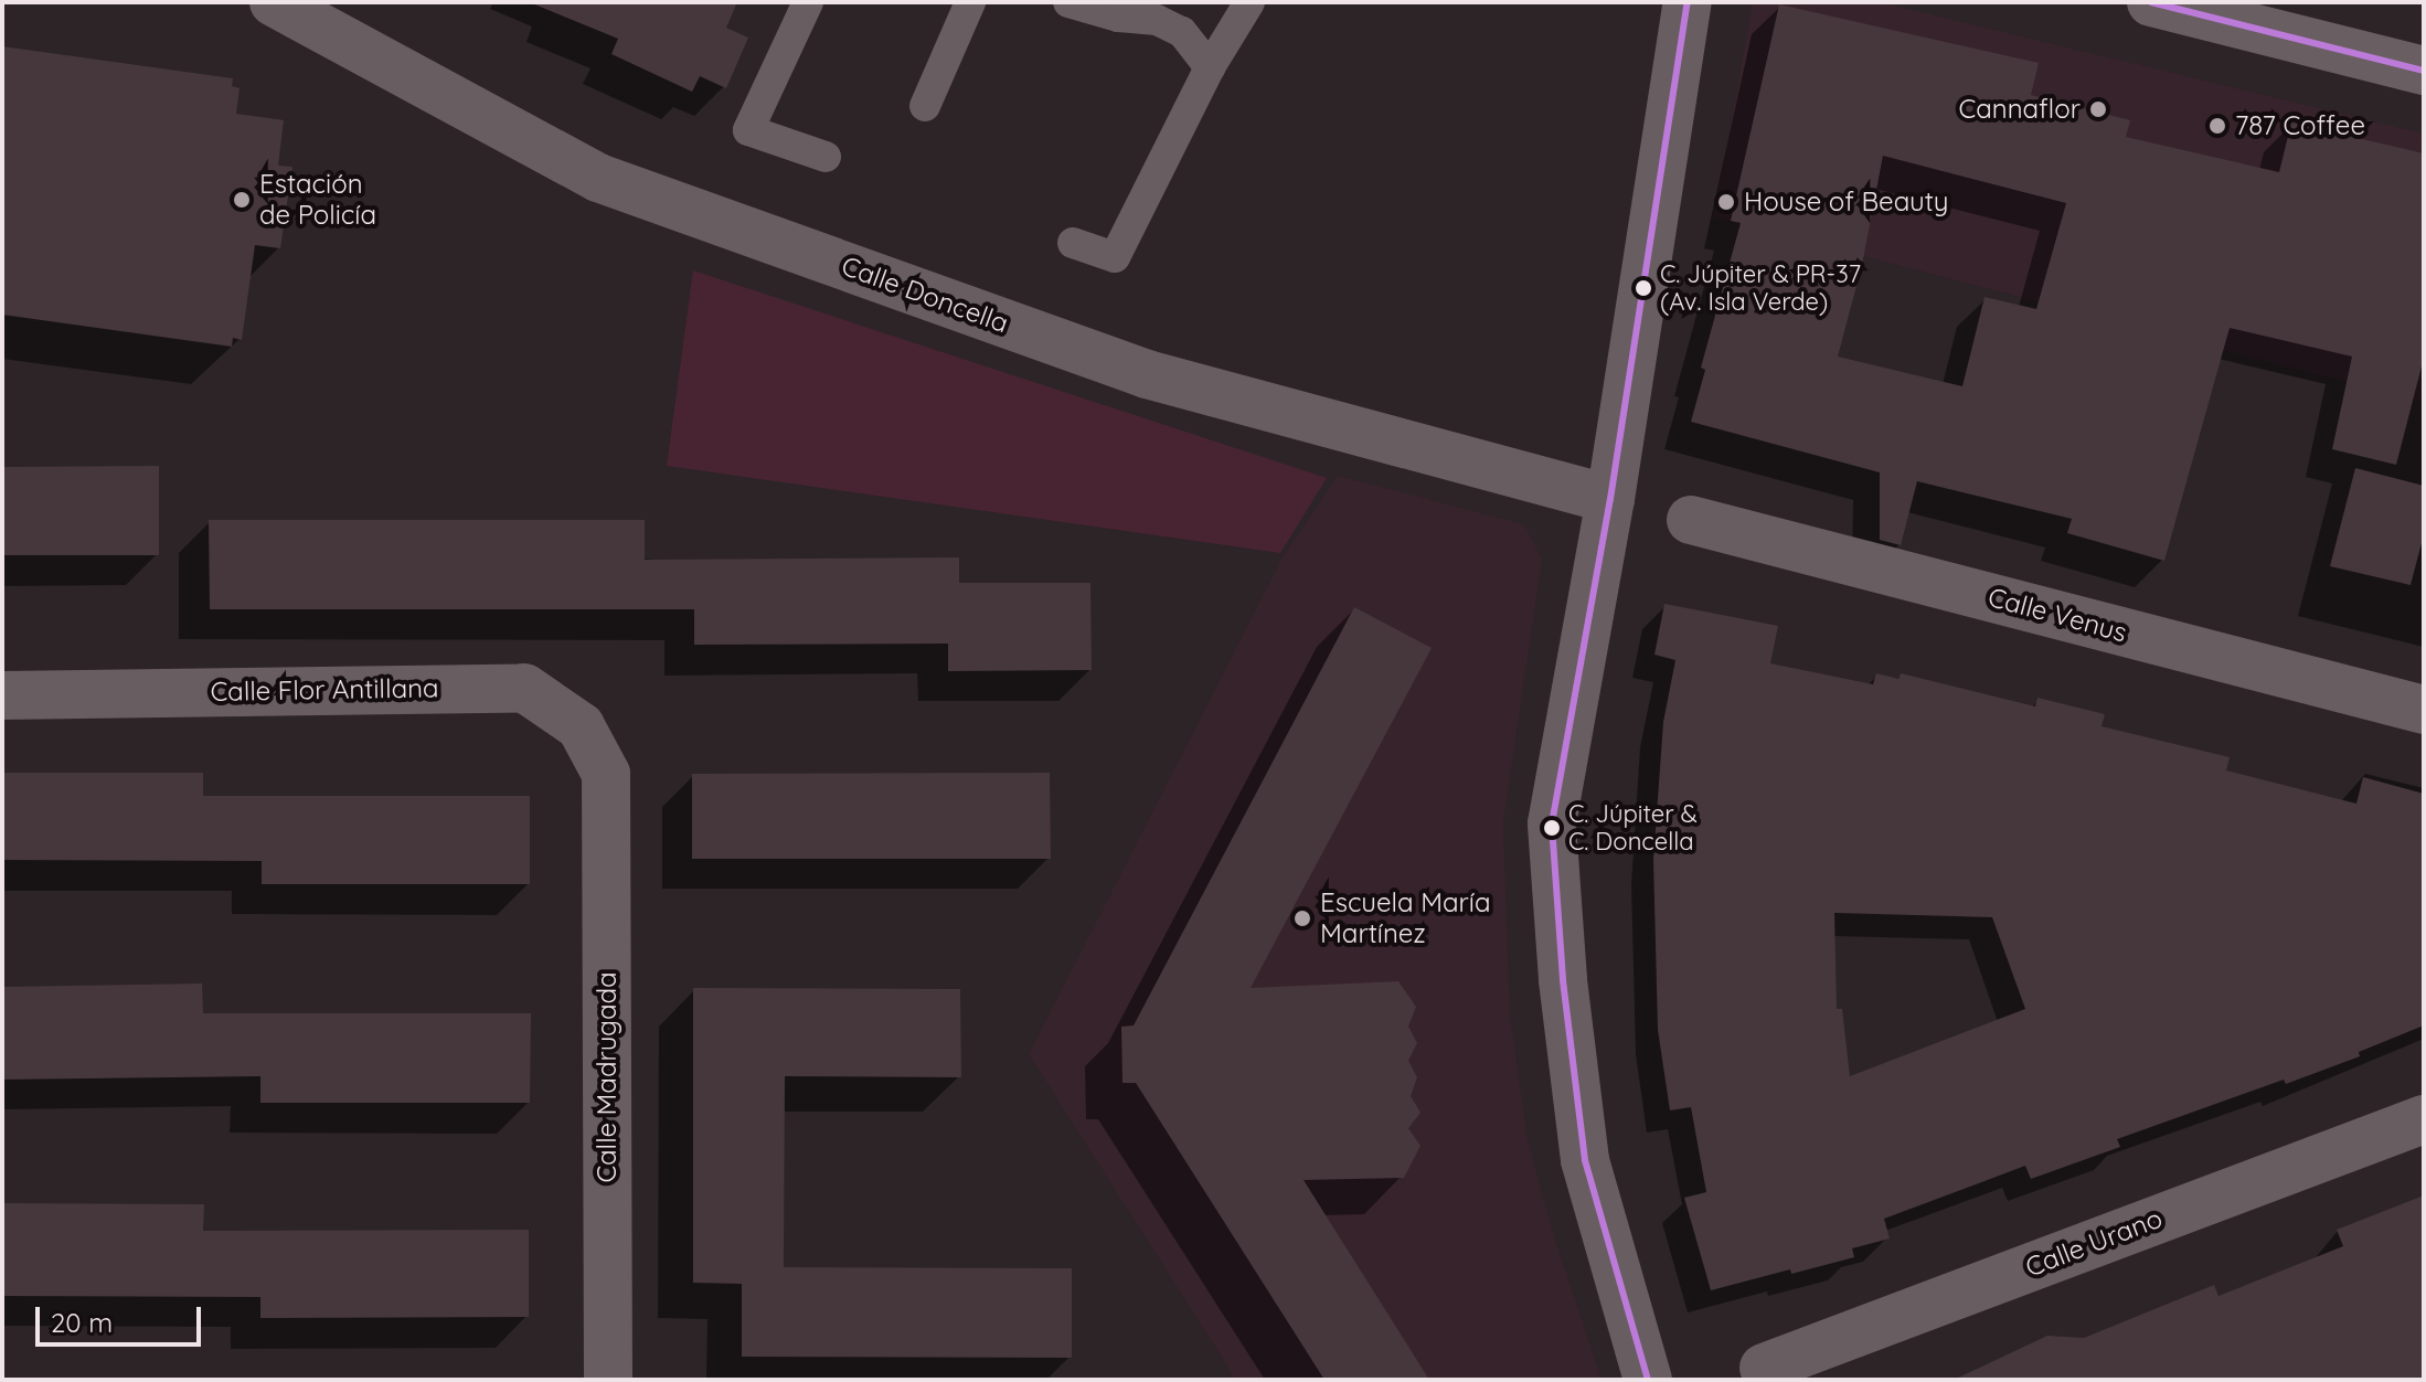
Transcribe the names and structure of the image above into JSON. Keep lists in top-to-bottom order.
{
  "streets": {
    "street": [
      "Calle Doncella",
      "Calle Venus",
      "Calle Flor Antillana",
      "Calle Madrugada",
      "Calle Urano"
    ]
  },
  "crossings": [
    ["Calle Flor Antillana", "Calle Madrugada"]
  ],
  "places": [
    "Cannaflor",
    "787 Coffee",
    "Estación de Policía",
    "House of Beauty",
    "C. Júpiter & PR-37 (Av. Isla Verde)",
    "C. Júpiter & C. Doncella",
    "Escuela María Martínez"
  ],
  "scale_bar": "20 m"
}
